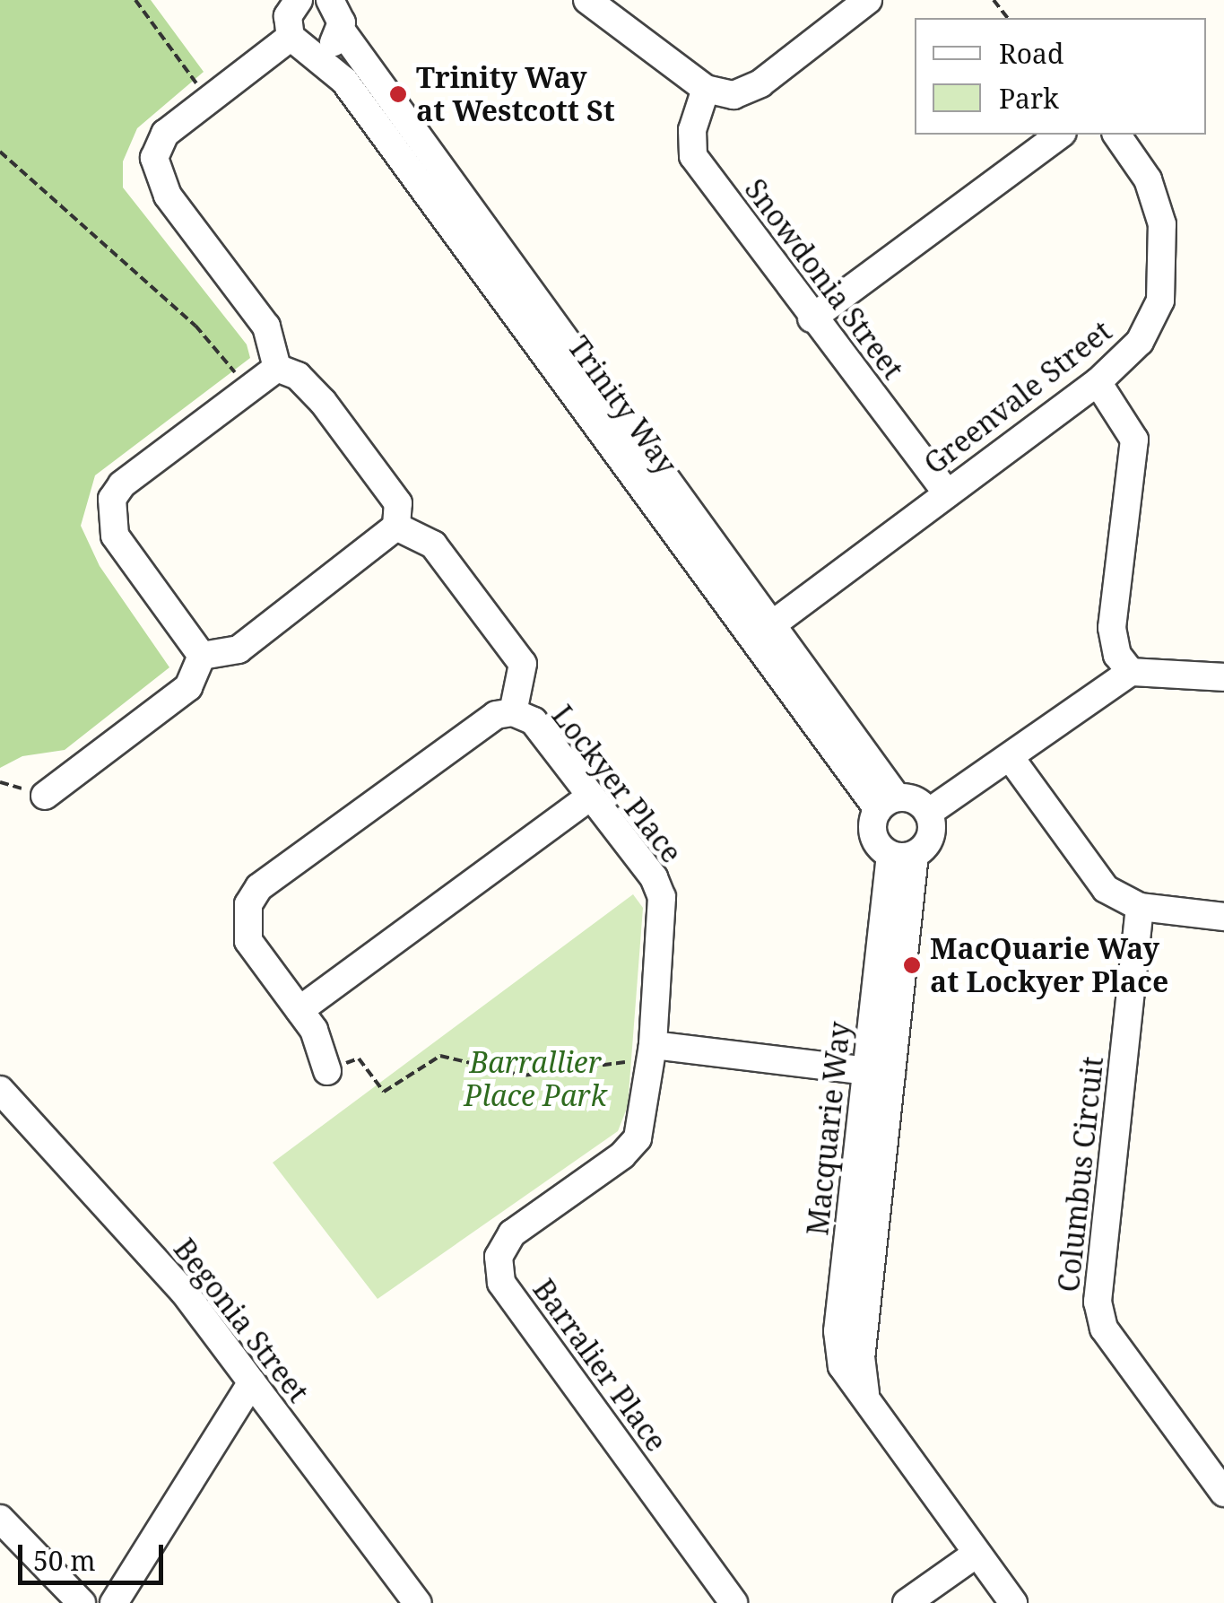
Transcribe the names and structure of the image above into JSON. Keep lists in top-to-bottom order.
{
  "streets": {
    "street": [
      "Snowdonia Street",
      "Greenvale Street",
      "Trinity Way",
      "Lockyer Place",
      "Macquarie Way",
      "Columbus Circuit",
      "Begonia Street",
      "Barralier Place"
    ]
  },
  "crossings": [
    ["Snowdonia Street", "Greenvale Street"],
    ["Greenvale Street", "Trinity Way"],
    ["Trinity Way", "Macquarie Way"],
    ["Lockyer Place", "Barralier Place"]
  ],
  "parks": ["Barrallier Place Park"],
  "places": ["Trinity Way at Westcott St", "MacQuarie Way at Lockyer Place"],
  "legend": ["Road", "Park"],
  "scale_bar": "50 m"
}
